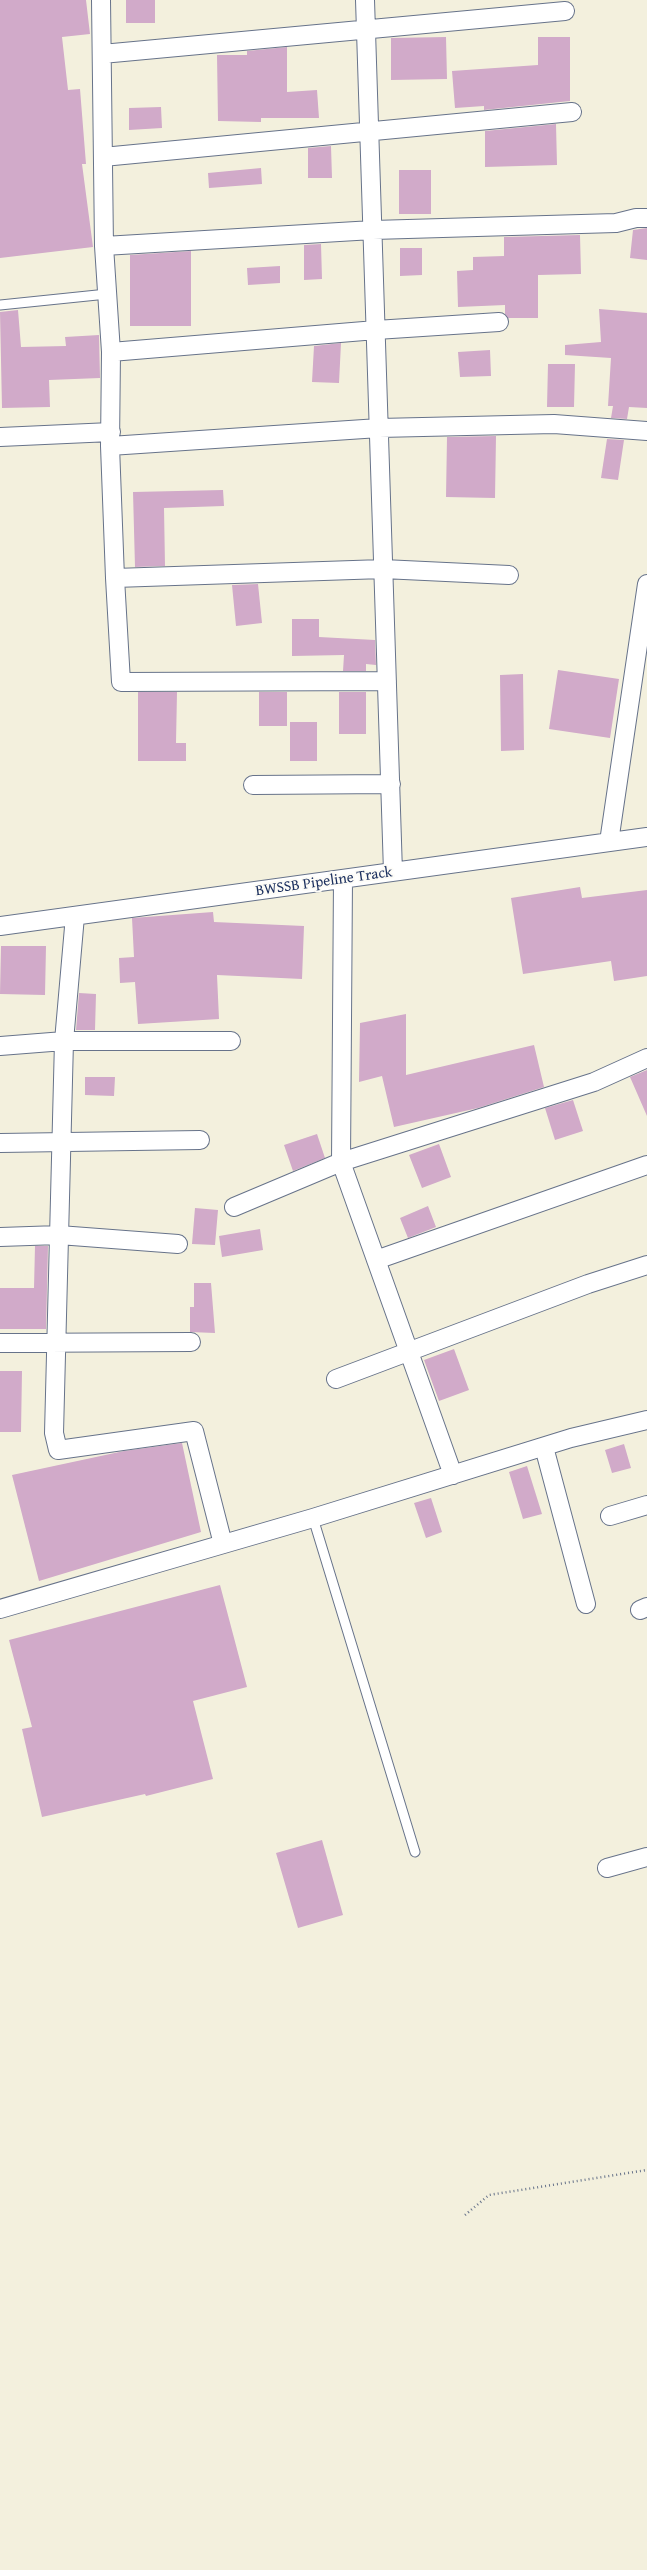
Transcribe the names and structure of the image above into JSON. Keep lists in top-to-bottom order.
{
  "streets": {
    "street": ["BWSSB Pipeline Track"]
  }
}
